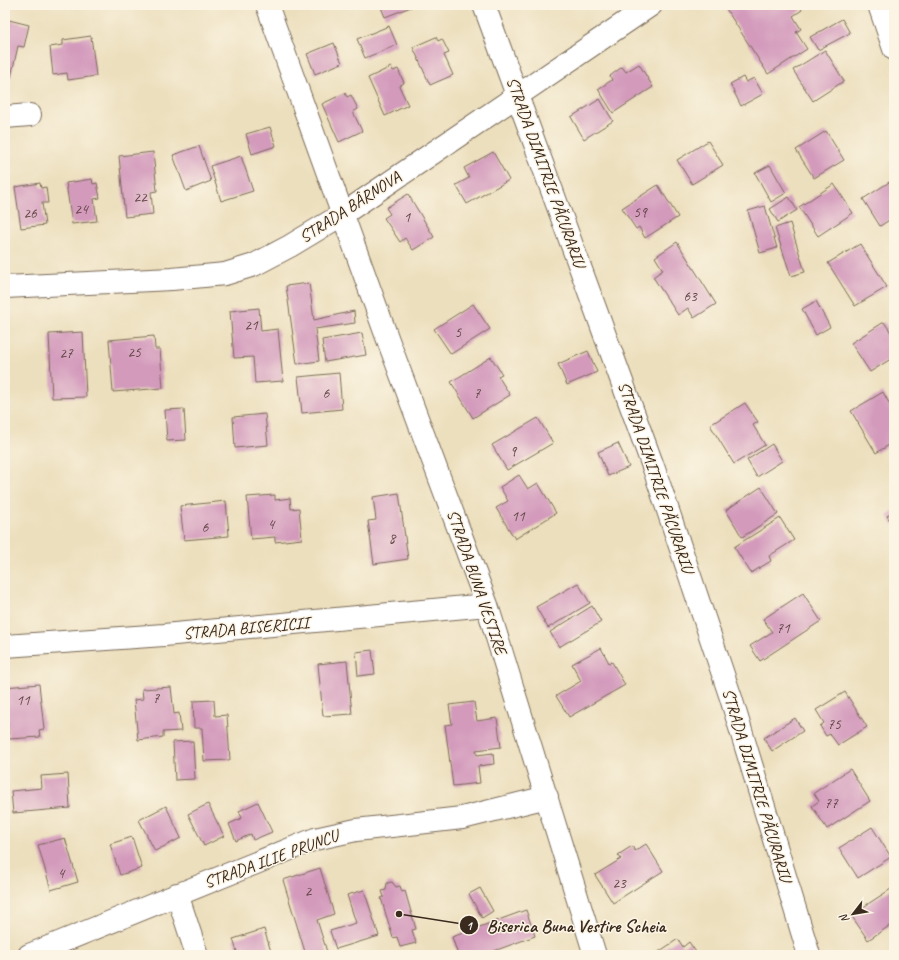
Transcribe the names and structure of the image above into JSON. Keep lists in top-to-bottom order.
{
  "streets": {
    "street": [
      "STRADA DIMITRIE PĂCURARIU",
      "STRADA BÂRNOVA",
      "STRADA BUNA VESTIRE",
      "STRADA BISERICII",
      "STRADA ILIE PRUNCU"
    ]
  },
  "crossings": [
    ["STRADA DIMITRIE PĂCURARIU", "STRADA BÂRNOVA"],
    ["STRADA BÂRNOVA", "STRADA BUNA VESTIRE"],
    ["STRADA BUNA VESTIRE", "STRADA BISERICII"],
    ["STRADA BUNA VESTIRE", "STRADA ILIE PRUNCU"]
  ],
  "places": ["Biserica Buna Vestire Scheia"],
  "house_numbers": [
    "22",
    "24",
    "59",
    "26",
    "1",
    "63",
    "21",
    "5",
    "25",
    "27",
    "6",
    "7",
    "9",
    "11",
    "4",
    "6",
    "8",
    "71",
    "7",
    "11",
    "75",
    "77",
    "4",
    "23",
    "2"
  ],
  "north": "bottom left"
}
